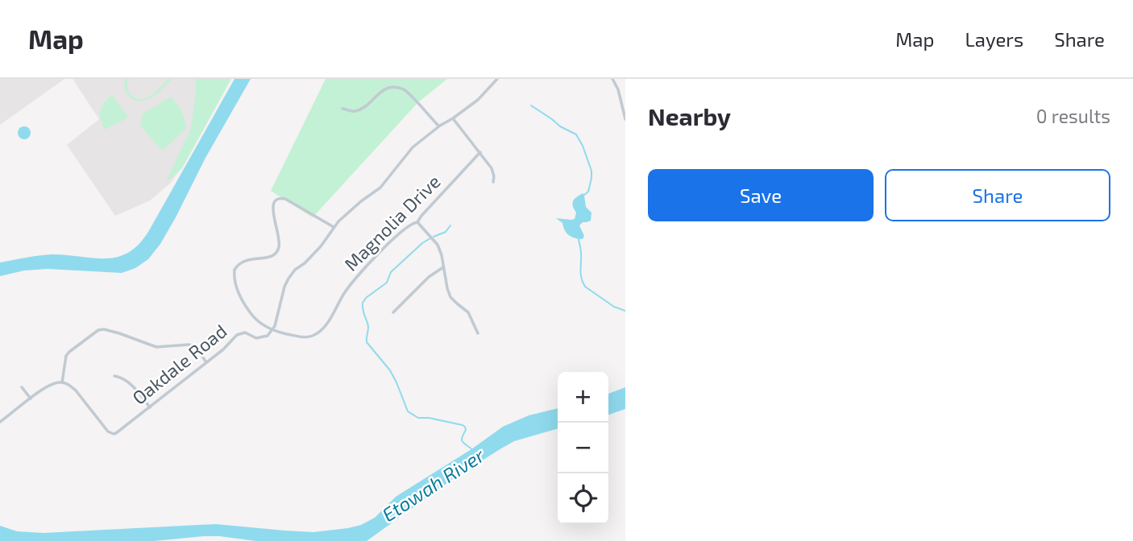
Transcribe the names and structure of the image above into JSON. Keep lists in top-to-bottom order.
{
  "streets": {
    "street": ["Magnolia Drive", "Oakdale Road"]
  },
  "crossings": [
    ["Magnolia Drive", "Oakdale Road"]
  ],
  "water": ["Etowah River"],
  "page": {
    "header": "Map",
    "nav": ["Map", "Layers", "Share"],
    "heading": ["Nearby", "0 results"],
    "buttons": ["Save", "Share"],
    "map_buttons": ["+", "−"]
  }
}
